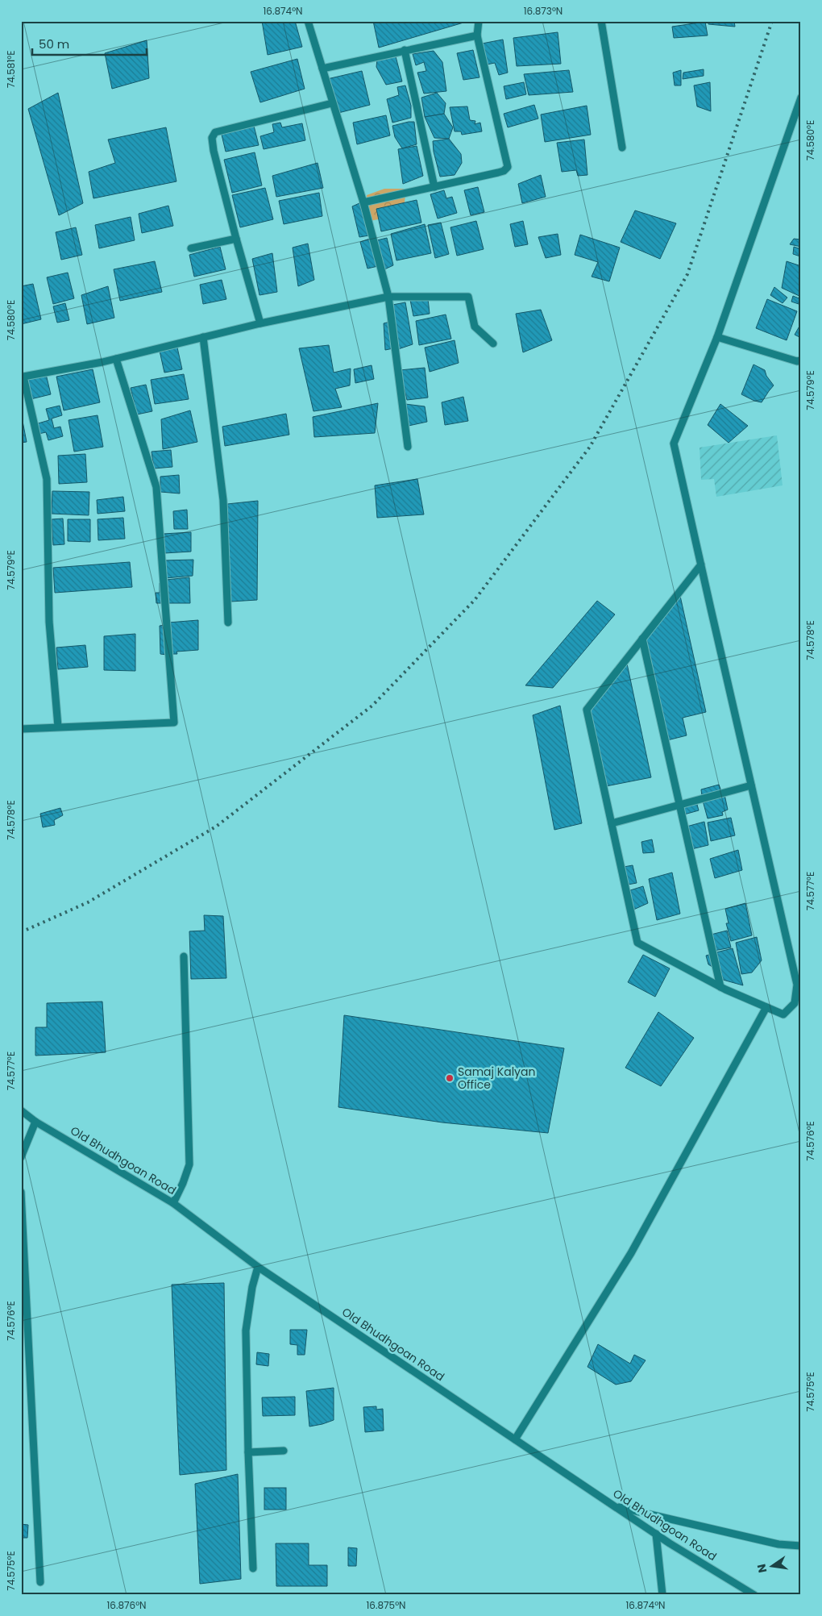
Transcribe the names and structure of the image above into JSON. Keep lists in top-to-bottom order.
{
  "streets": {
    "street": ["Old Bhudhgoan Road"]
  },
  "places": ["Samaj Kalyan Office"],
  "scale_bar": "50 m",
  "north": "left",
  "coordinates": [
    "16.874°N",
    "16.873°N",
    "74.581°E",
    "74.580°E",
    "74.579°E",
    "74.578°E",
    "74.577°E",
    "74.576°E",
    "74.575°E",
    "16.876°N",
    "16.875°N"
  ]
}
